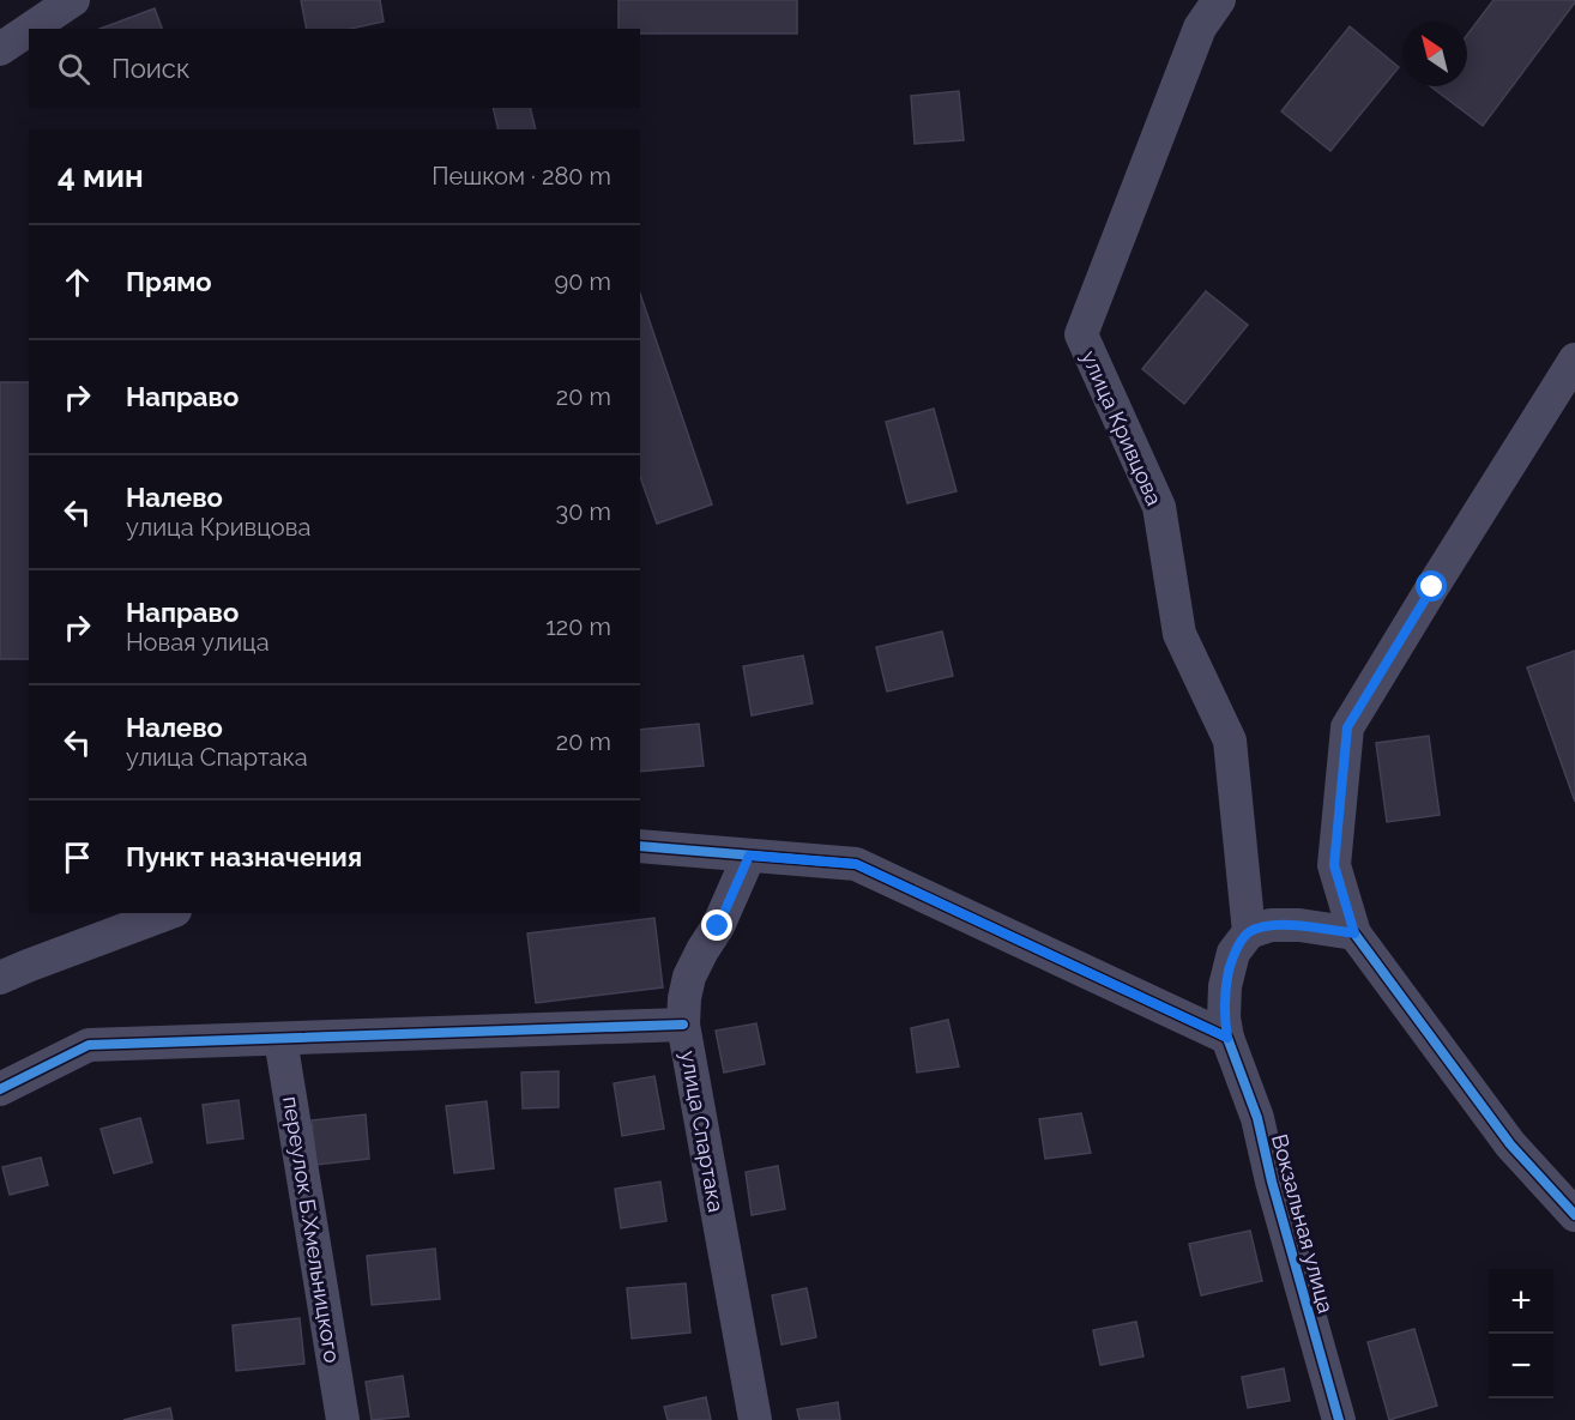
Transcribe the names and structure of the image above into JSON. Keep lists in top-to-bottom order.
{
  "streets": {
    "street": [
      "улица Кривцова",
      "улица Спартака",
      "Вокзальная улица",
      "переулок Б.Хмельницкого"
    ]
  },
  "north": "top left",
  "page": {
    "search": "Поиск",
    "heading": ["4 мин", "Пешком · 280 m"],
    "list": [
      ["Прямо", "90 m"],
      ["Направо", "20 m"],
      ["Налево", "улица Кривцова", "30 m"],
      ["Направо", "Новая улица", "120 m"],
      ["Налево", "улица Спартака", "20 m"],
      "Пункт назначения"
    ],
    "map_buttons": ["+", "−"]
  }
}
